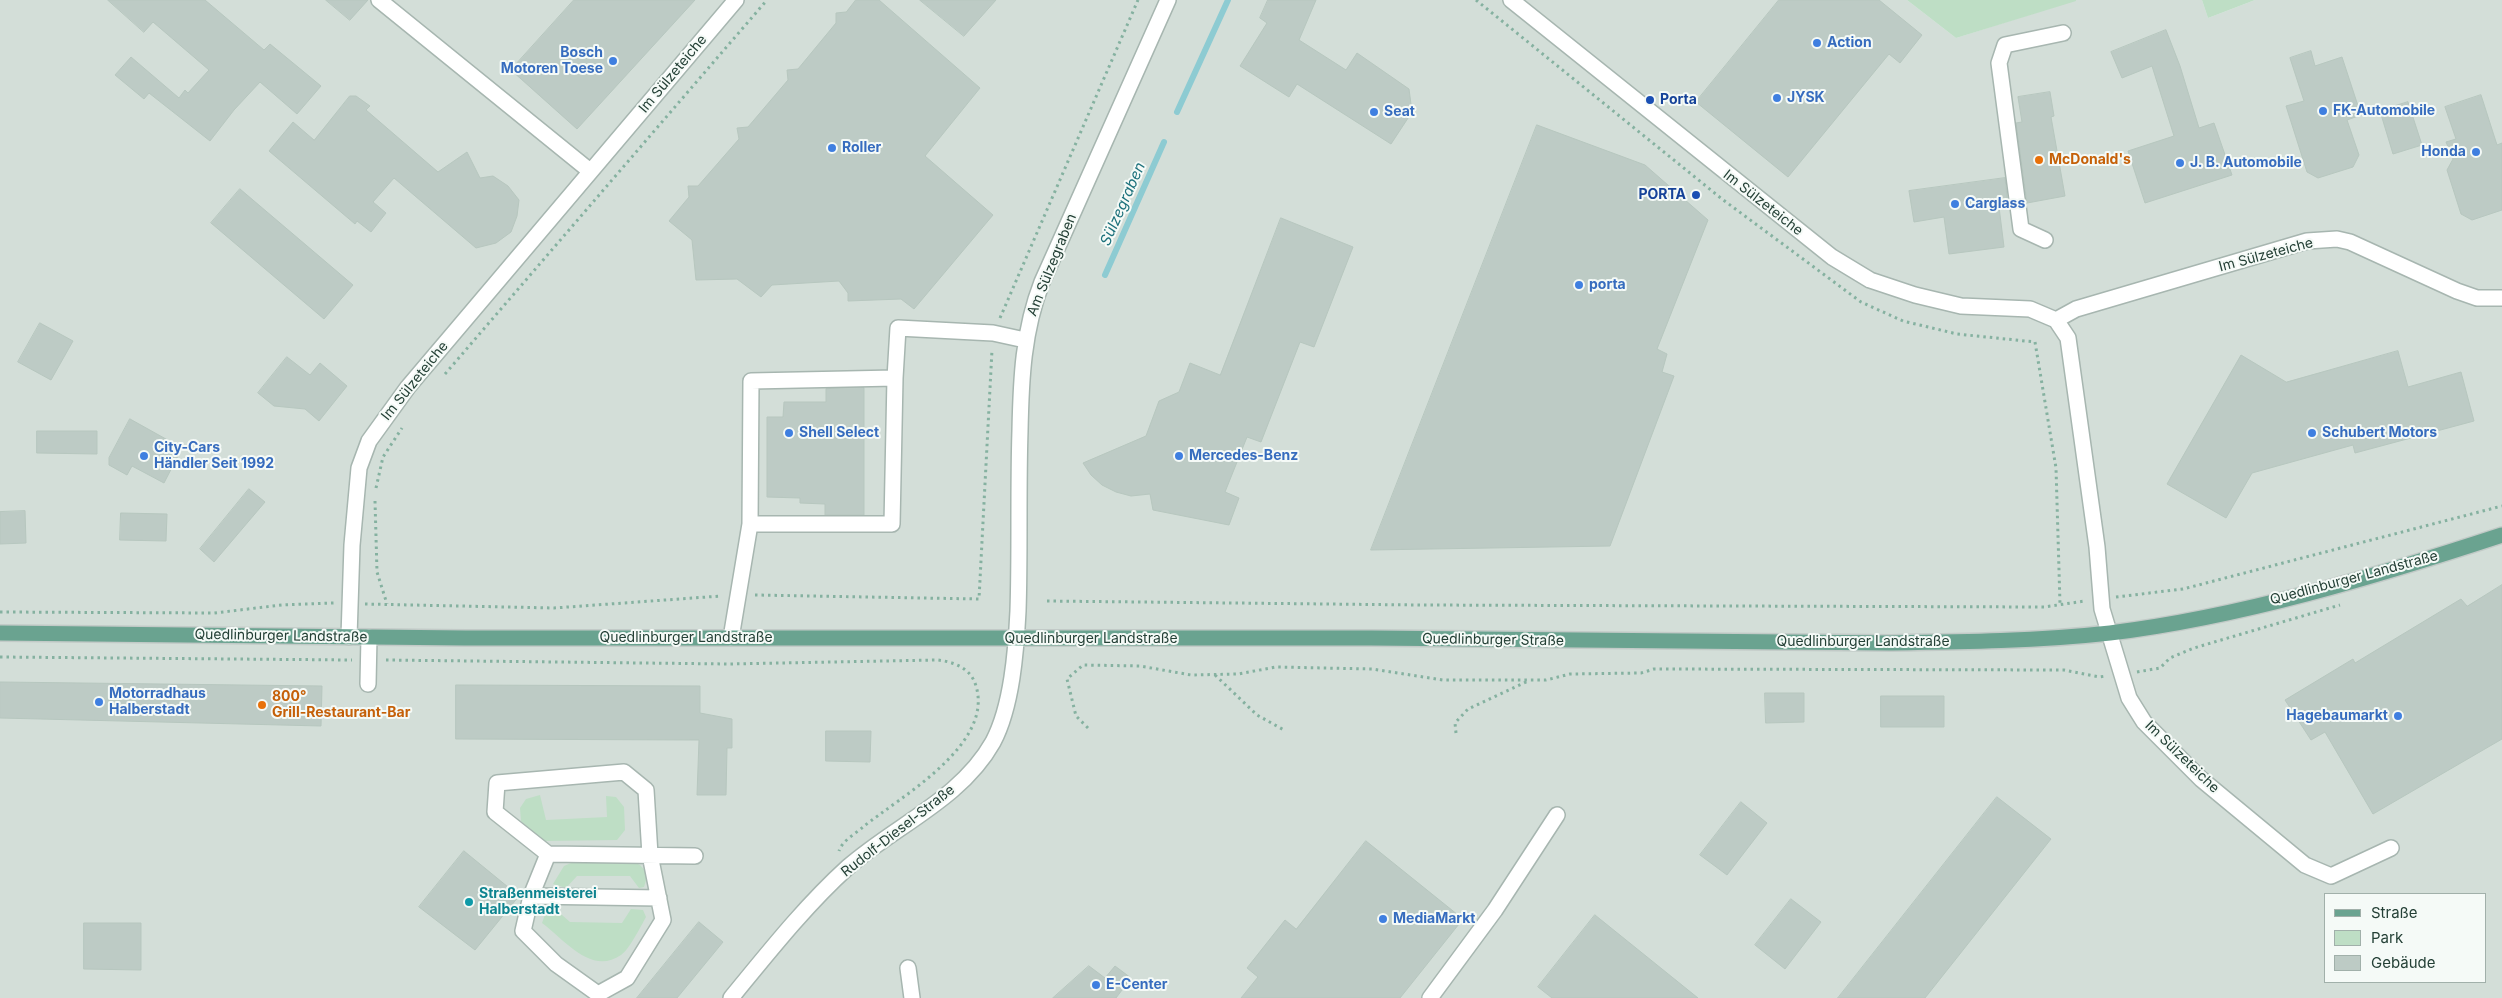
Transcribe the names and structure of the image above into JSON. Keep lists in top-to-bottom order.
{
  "streets": {
    "main road": ["Quedlinburger Landstraße", "Quedlinburger Straße"],
    "street": ["Im Sülzeteiche", "Am Sülzegraben", "Rudolf-Diesel-Straße"]
  },
  "crossings": [
    ["Im Sülzeteiche", "Quedlinburger Landstraße"],
    ["Am Sülzegraben", "Quedlinburger Landstraße"],
    ["Am Sülzegraben", "Rudolf-Diesel-Straße"],
    ["Quedlinburger Landstraße", "Quedlinburger Straße"],
    ["Quedlinburger Landstraße", "Rudolf-Diesel-Straße"]
  ],
  "water": ["Sülzegraben"],
  "places": [
    "Action",
    "Bosch Motoren Toese",
    "JYSK",
    "Porta",
    "FK-Automobile",
    "Seat",
    "Roller",
    "Honda",
    "McDonald's",
    "J. B. Automobile",
    "PORTA",
    "Carglass",
    "porta",
    "Shell Select",
    "Schubert Motors",
    "City-Cars Händler Seit 1992",
    "Mercedes-Benz",
    "Motorradhaus Halberstadt",
    "800° Grill-Restaurant-Bar",
    "Hagebaumarkt",
    "Straßenmeisterei Halberstadt",
    "MediaMarkt",
    "E-Center"
  ],
  "legend": ["Straße", "Park", "Gebäude"]
}
